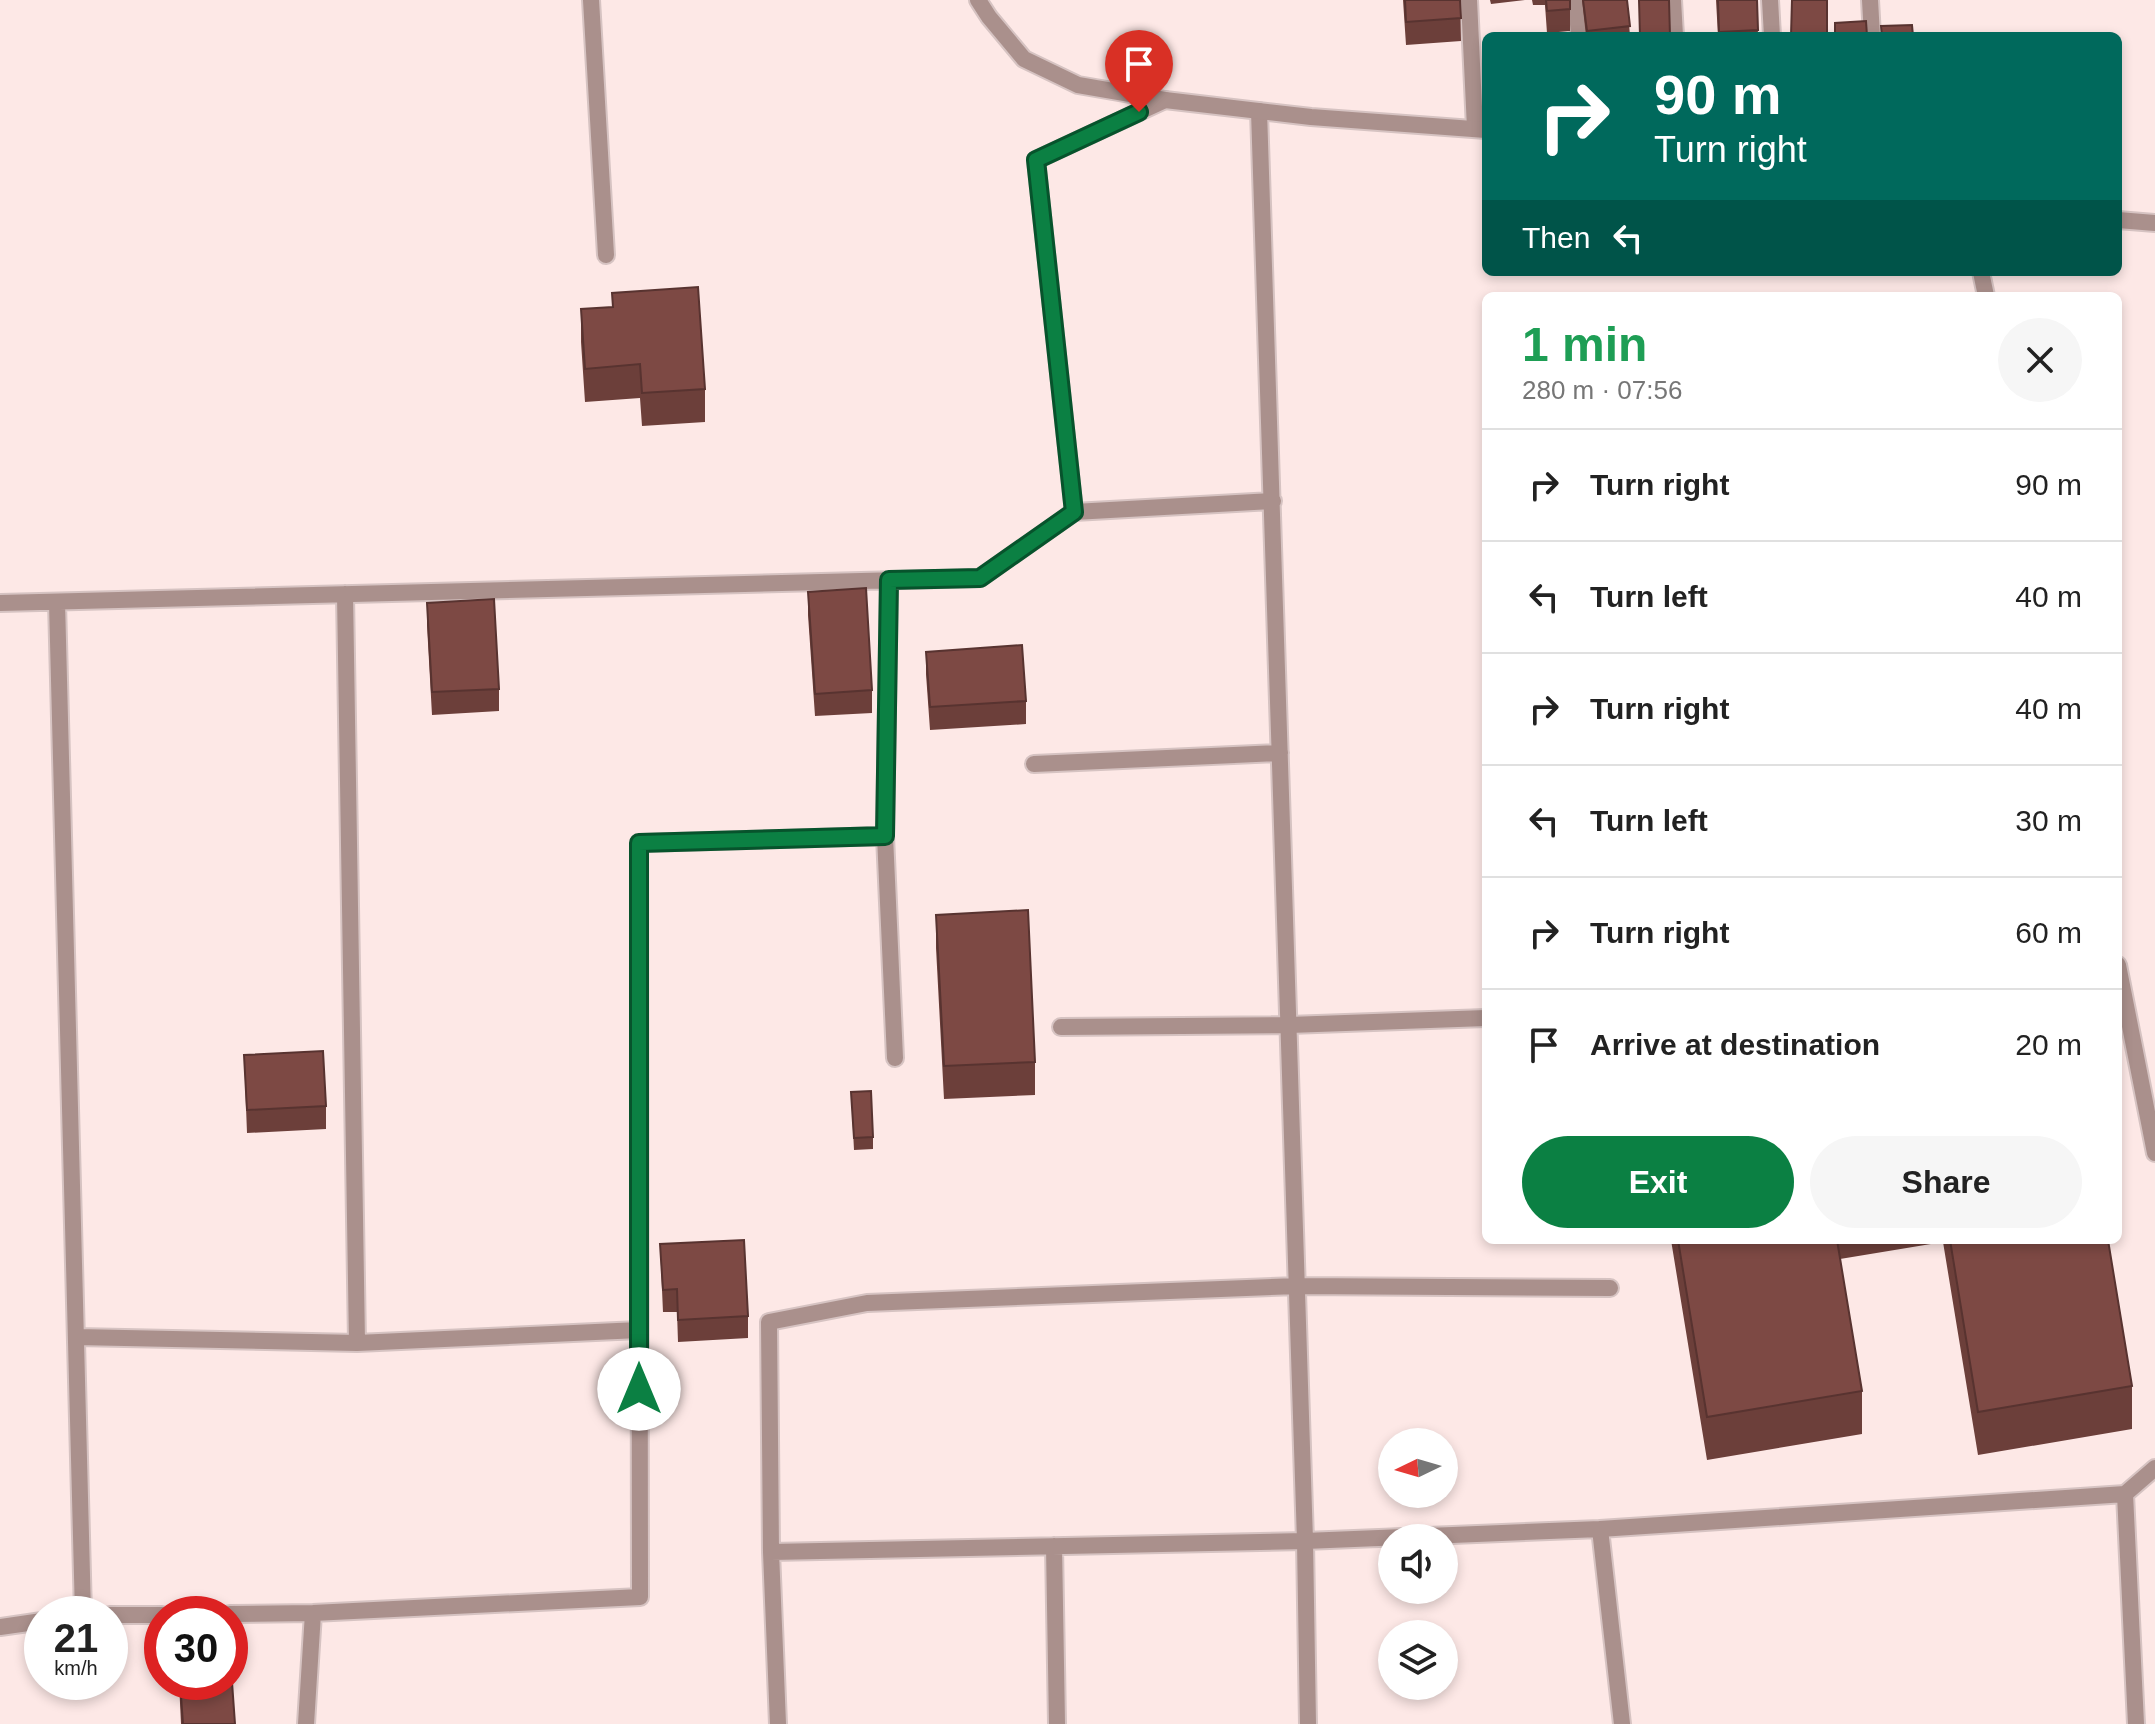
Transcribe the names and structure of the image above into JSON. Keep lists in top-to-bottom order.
{
  "north": "left",
  "page": {
    "turn": ["90 m", "Turn right"],
    "then": "Then",
    "heading": ["1 min", "280 m · 07:56"],
    "list": [
      {
        "name": "Turn right",
        "value": "90 m"
      },
      {
        "name": "Turn left",
        "value": "40 m"
      },
      {
        "name": "Turn right",
        "value": "40 m"
      },
      {
        "name": "Turn left",
        "value": "30 m"
      },
      {
        "name": "Turn right",
        "value": "60 m"
      },
      {
        "name": "Arrive at destination",
        "value": "20 m"
      }
    ],
    "buttons": ["Exit", "Share"],
    "speed": "21 km/h",
    "limit": "30"
  }
}
